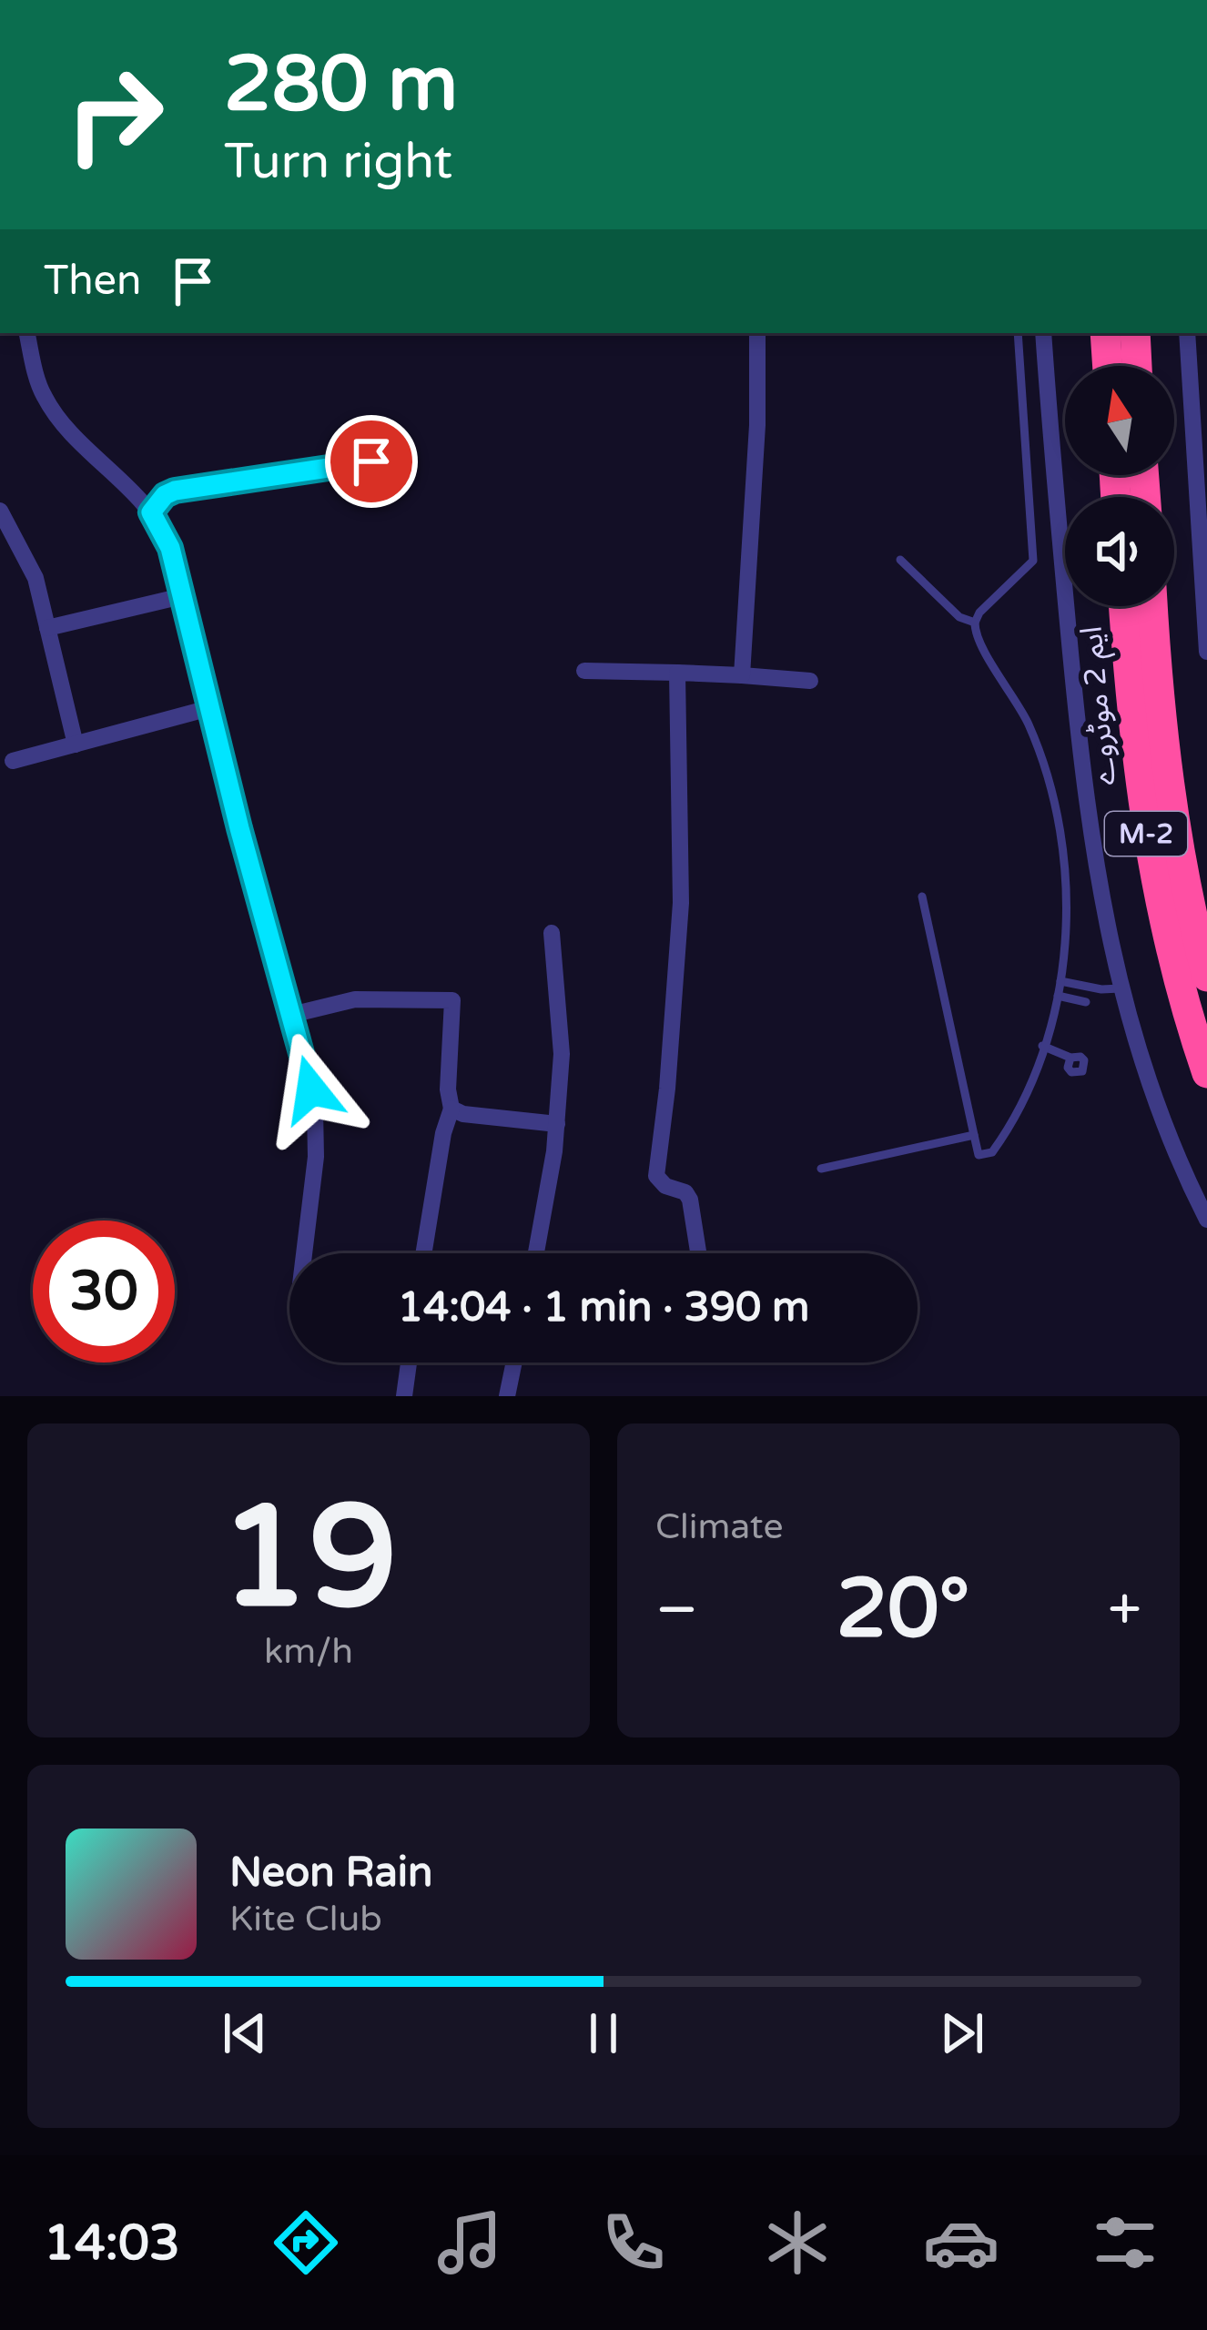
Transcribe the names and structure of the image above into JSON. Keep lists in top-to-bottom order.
{
  "streets": {
    "highway": ["ایم 2 موٹروے", "M-2"]
  },
  "north": "top",
  "page": {
    "turn": ["280 m", "Turn right"],
    "then": "Then",
    "limit": "30",
    "trip": "14:04 · 1 min · 390 m",
    "tile": [
      ["19", "km/h"],
      "Climate"
    ],
    "heat": ["−", "20°", "+"],
    "song": ["Neon Rain", "Kite Club"],
    "tabs": "14:03"
  }
}
